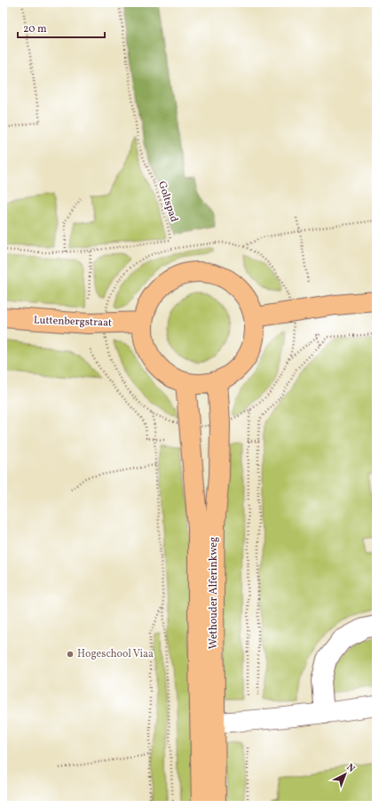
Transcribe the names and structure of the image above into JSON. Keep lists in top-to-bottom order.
{
  "streets": {
    "main road": ["Luttenbergstraat", "Wethouder Alferinkweg"],
    "path": ["Goltspad"]
  },
  "crossings": [
    ["Luttenbergstraat", "Wethouder Alferinkweg"]
  ],
  "places": ["Hogeschool Viaa"],
  "scale_bar": "20 m",
  "north": "top right"
}
